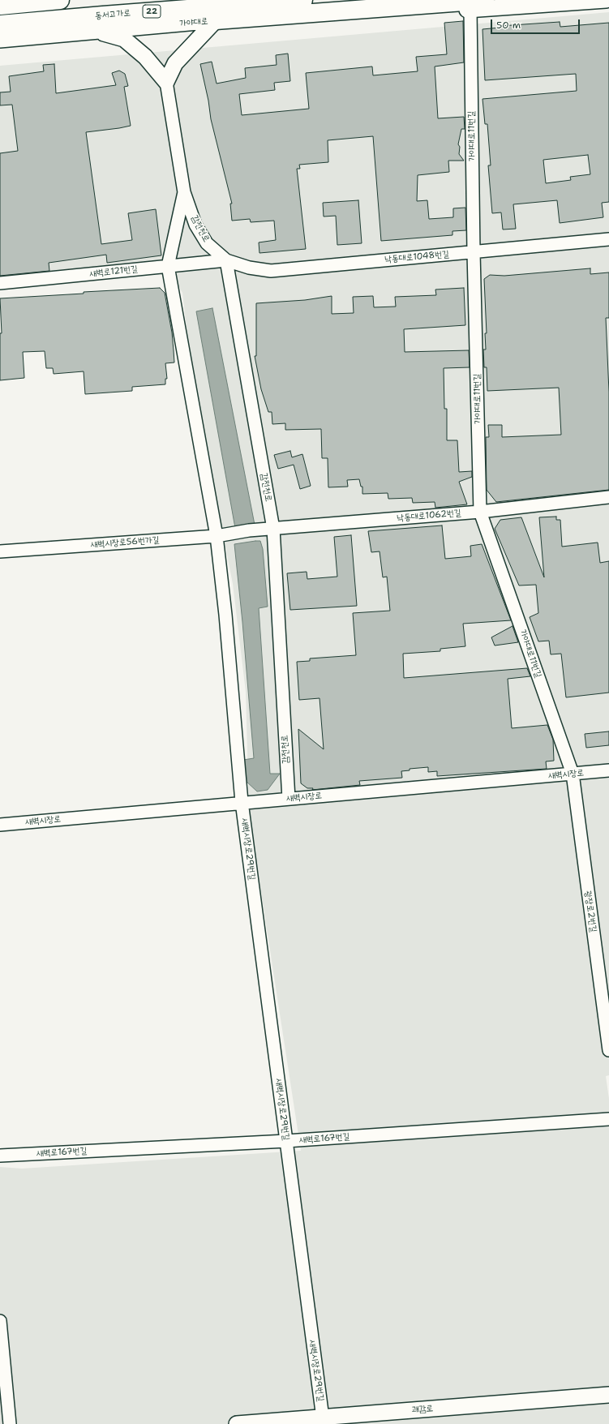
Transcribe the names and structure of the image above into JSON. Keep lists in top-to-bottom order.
{
  "streets": {
    "highway": ["22", "동서고가로"],
    "main road": ["가야대로", "괘감로"],
    "street": [
      "가야대로11번길",
      "감전천로",
      "낙동대로1048번길",
      "새벽로121번길",
      "낙동대로1062번길",
      "새벽시장로56번가길",
      "새벽시장로",
      "새벽시장로29번길",
      "광장로2번길",
      "새벽로167번길"
    ]
  },
  "crossings": [
    ["가야대로11번길", "낙동대로1048번길"],
    ["가야대로11번길", "낙동대로1062번길"],
    ["가야대로11번길", "새벽시장로"],
    ["가야대로11번길", "광장로2번길"],
    ["감전천로", "낙동대로1048번길"],
    ["감전천로", "새벽로121번길"],
    ["감전천로", "낙동대로1062번길"],
    ["감전천로", "새벽시장로56번가길"],
    ["감전천로", "새벽시장로"],
    ["감전천로", "새벽시장로29번길"],
    ["낙동대로1048번길", "새벽로121번길"],
    ["낙동대로1062번길", "새벽시장로56번가길"],
    ["새벽시장로", "새벽시장로29번길"],
    ["새벽시장로", "광장로2번길"],
    ["새벽시장로29번길", "새벽로167번길"],
    ["새벽시장로29번길", "괘감로"]
  ],
  "scale_bar": "50 m"
}
